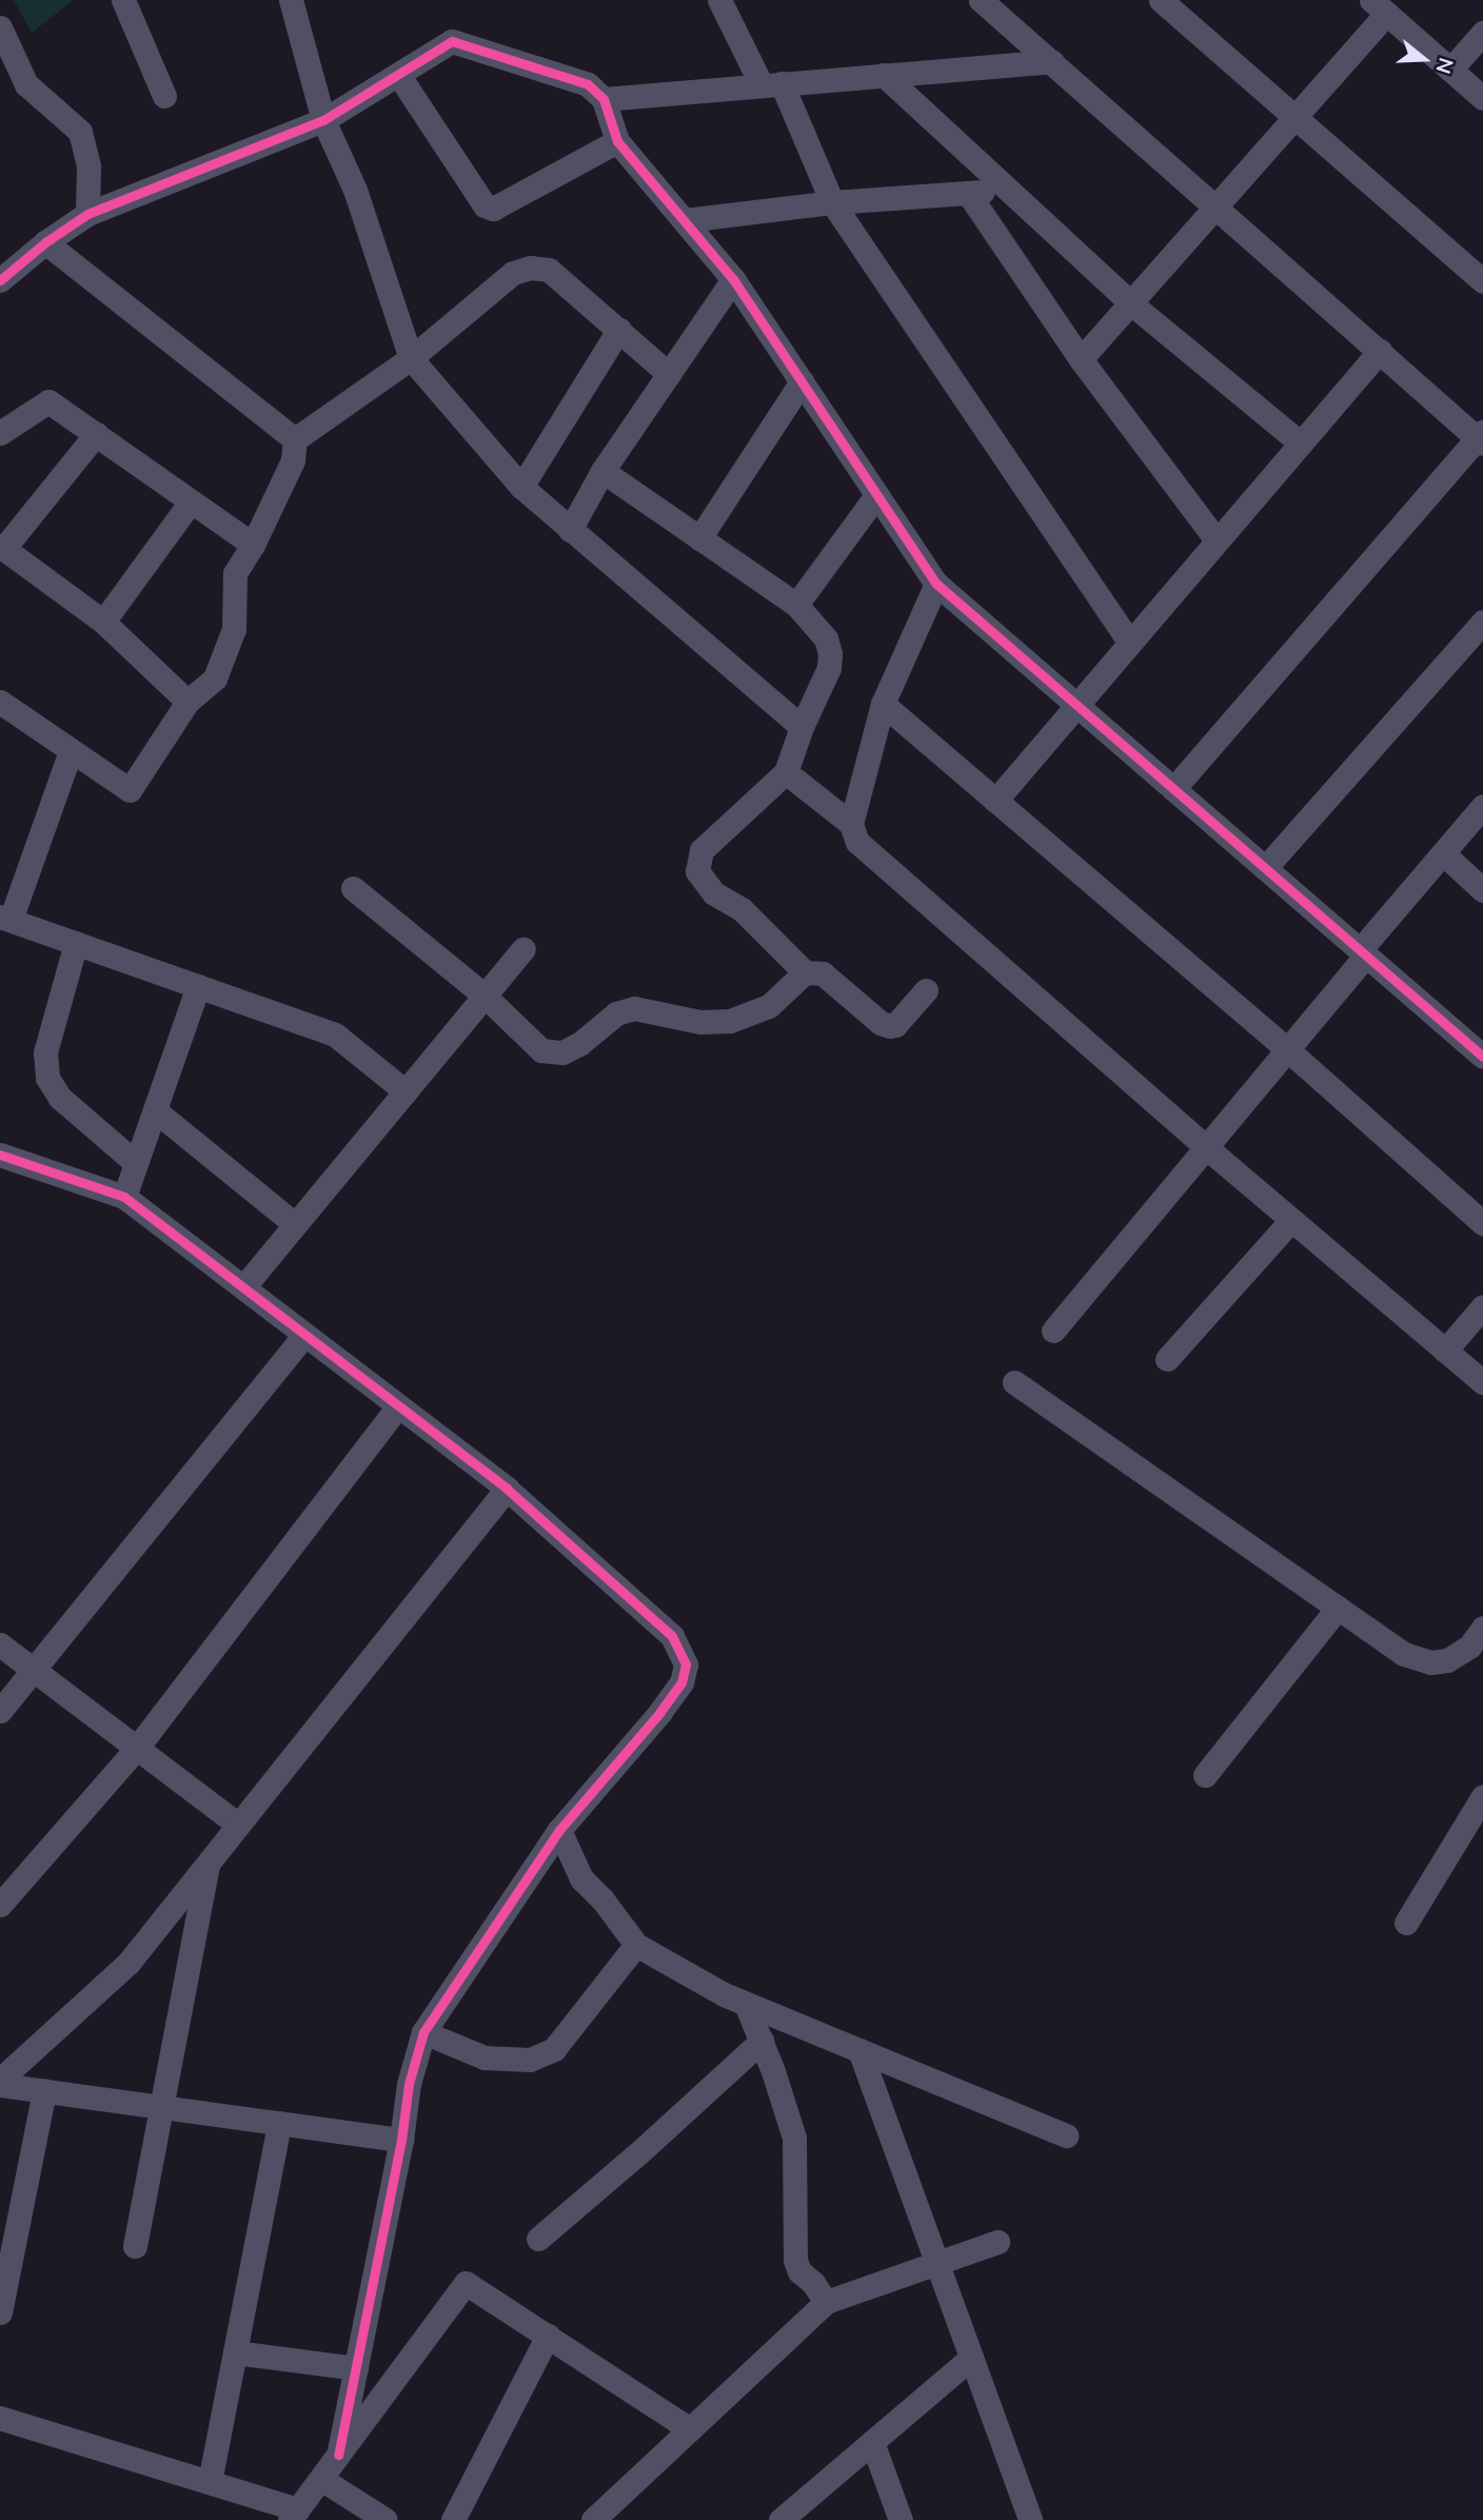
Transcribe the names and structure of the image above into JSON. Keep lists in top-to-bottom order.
{
  "north": "right"
}
